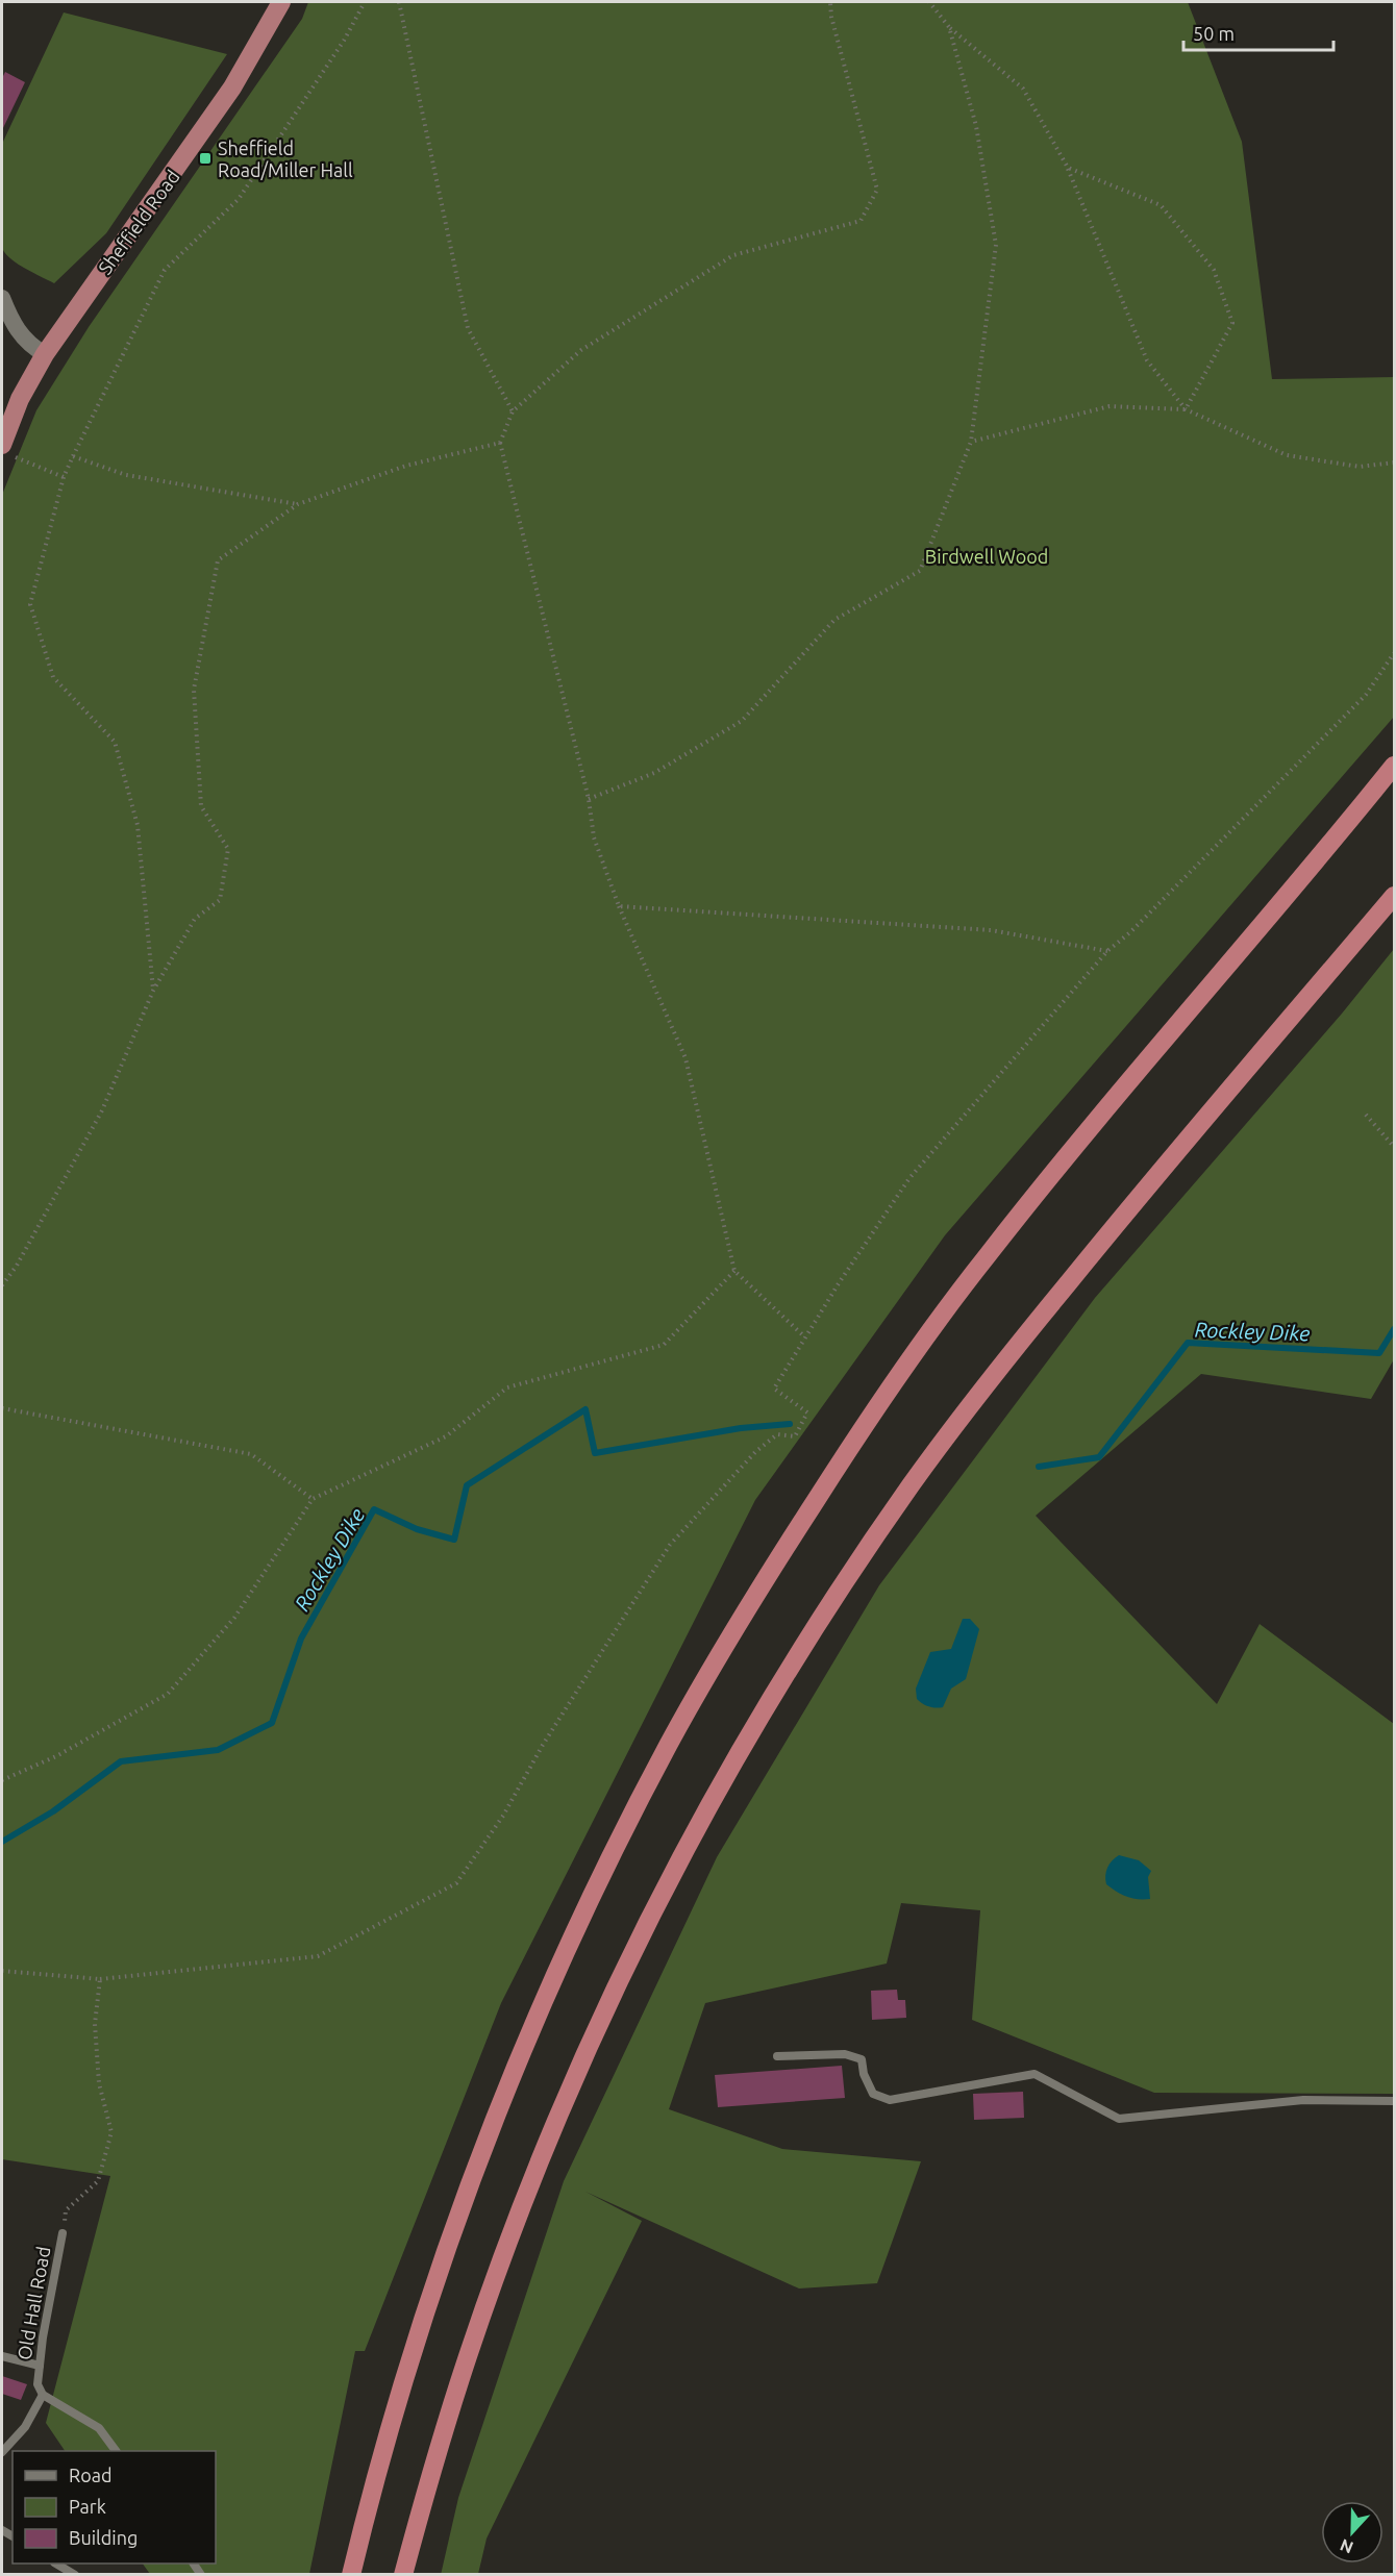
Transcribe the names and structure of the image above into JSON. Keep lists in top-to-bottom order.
{
  "streets": {
    "highway": ["Sheffield Road"],
    "lane": ["Old Hall Road"]
  },
  "water": ["Rockley Dike"],
  "parks": ["Birdwell Wood"],
  "places": {
    "transit": ["Sheffield Road/Miller Hall"]
  },
  "legend": ["Road", "Park", "Building"],
  "scale_bar": "50 m",
  "north": "bottom"
}
